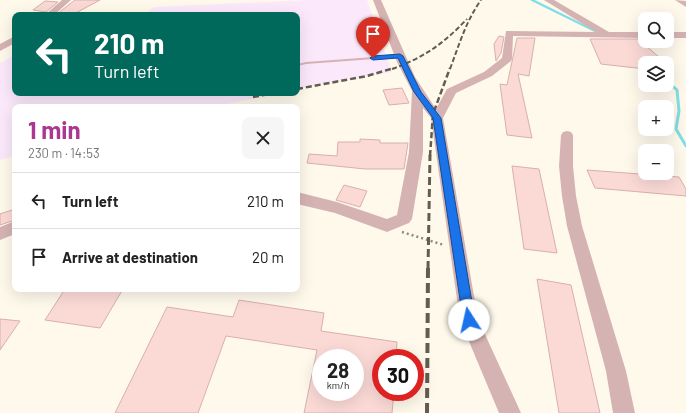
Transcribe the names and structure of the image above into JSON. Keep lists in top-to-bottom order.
{
  "page": {
    "map_buttons": ["+", "−"],
    "turn": ["210 m", "Turn left"],
    "heading": ["1 min", "230 m · 14:53"],
    "list": [
      {
        "name": "Turn left",
        "value": "210 m"
      },
      {
        "name": "Arrive at destination",
        "value": "20 m"
      }
    ],
    "speed": "28 km/h",
    "limit": "30"
  }
}
